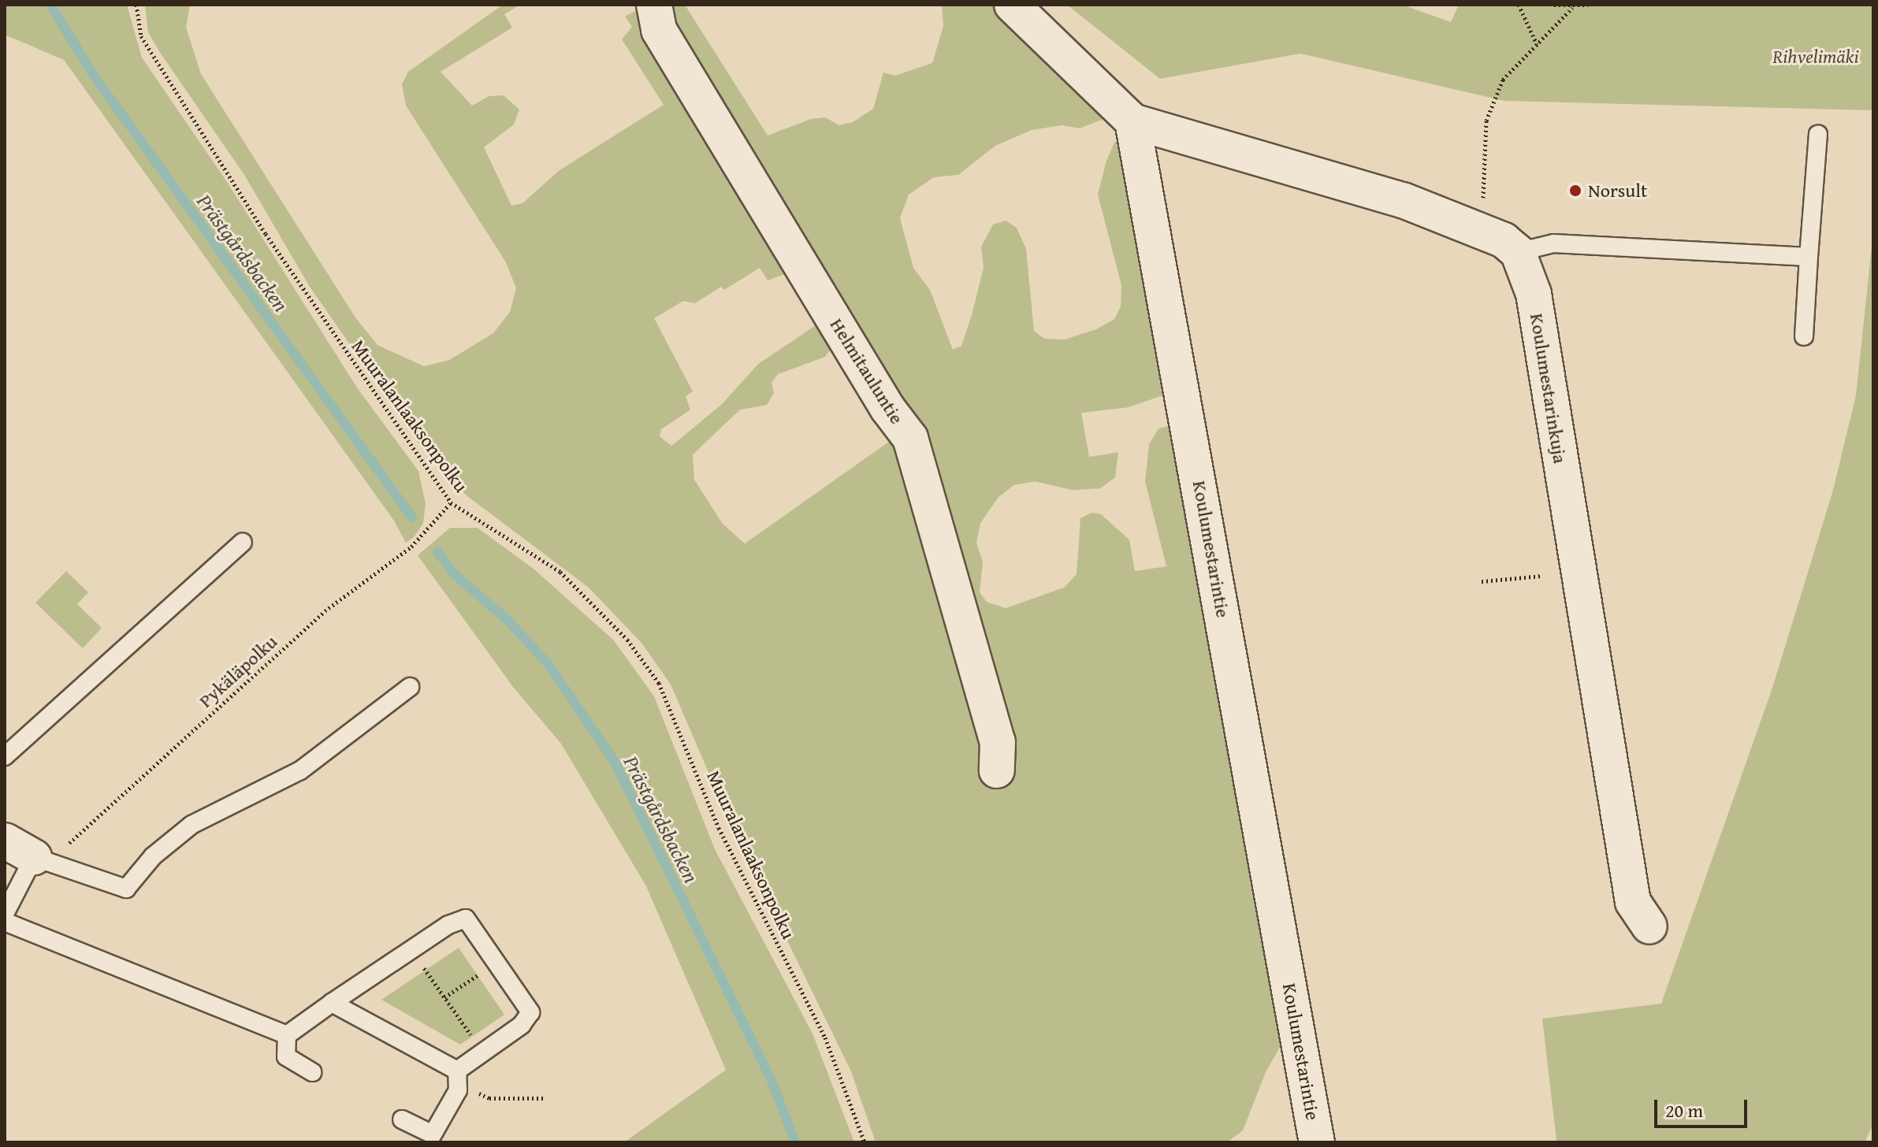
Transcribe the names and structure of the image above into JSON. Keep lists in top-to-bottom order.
{
  "streets": {
    "street": ["Helmitauluntie", "Koulumestarinkuja", "Koulumestarintie"],
    "path": ["Muuralanlaaksonpolku", "Pykäläpolku"]
  },
  "crossings": [
    ["Muuralanlaaksonpolku", "Pykäläpolku"]
  ],
  "water": ["Prästgårdsbacken"],
  "parks": ["Rihvelimäki"],
  "places": ["Norsult"],
  "scale_bar": "20 m"
}
